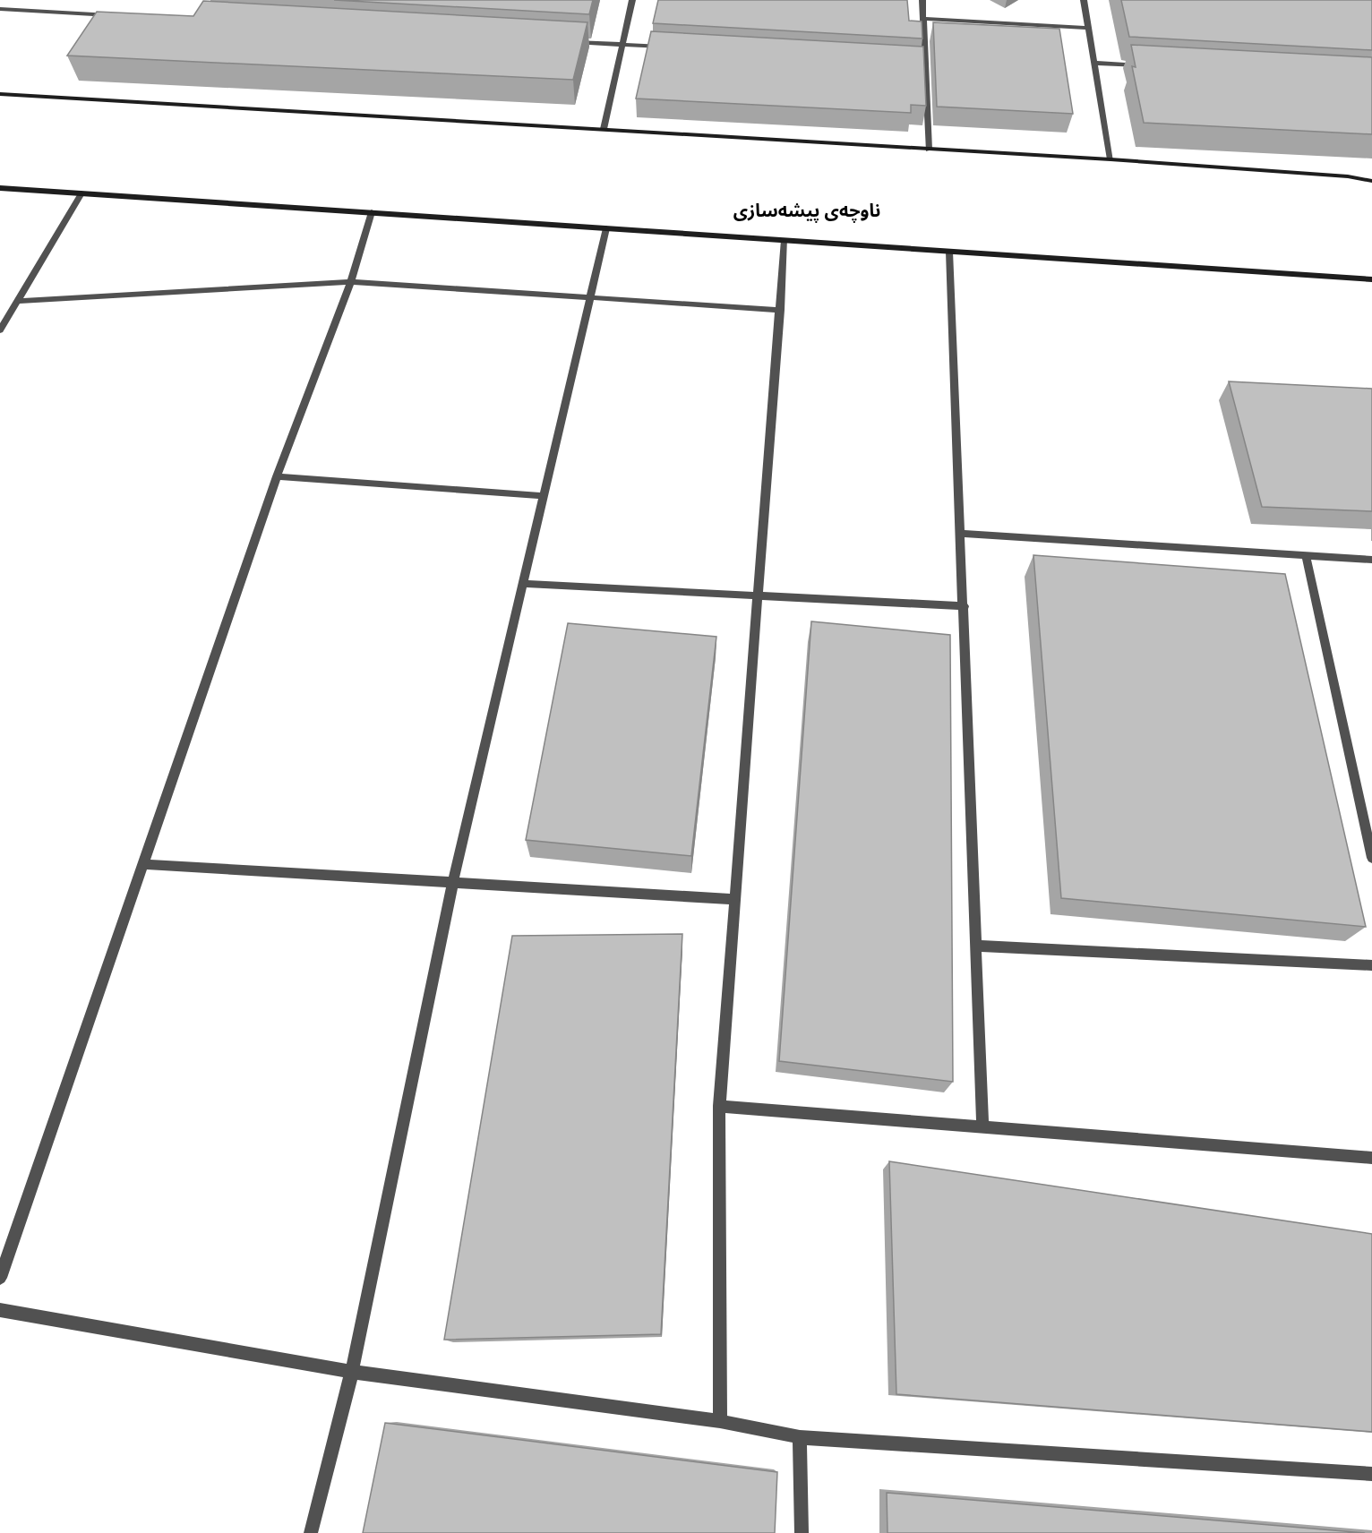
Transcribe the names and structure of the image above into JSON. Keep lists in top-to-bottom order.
{
  "districts": ["ناوچەی پیشەسازی"]
}
